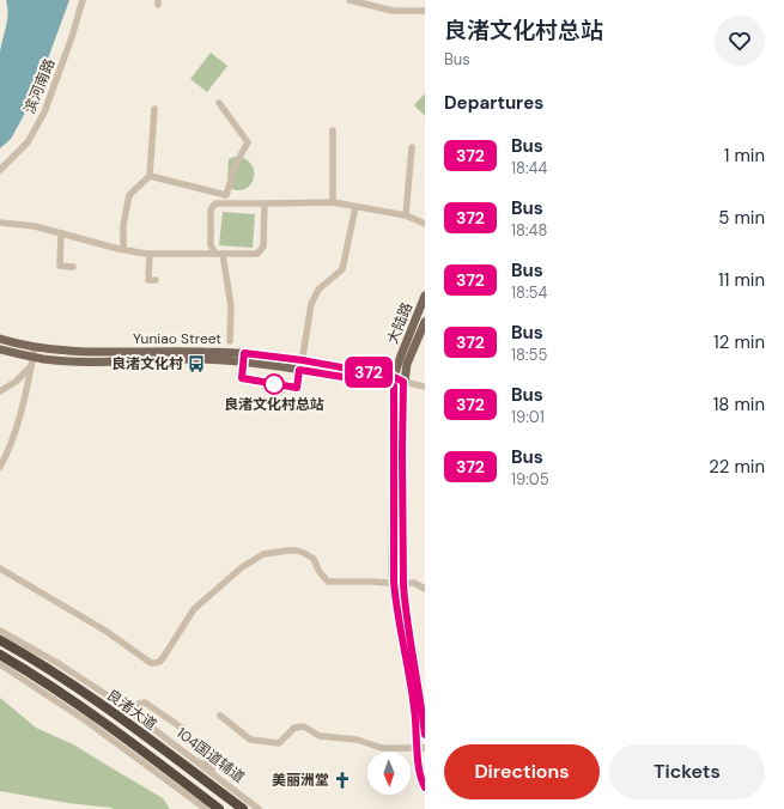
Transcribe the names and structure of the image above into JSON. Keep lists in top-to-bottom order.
{
  "streets": {
    "highway": ["良渚大道"],
    "main road": ["大陆路", "Yuniao Street"],
    "street": ["滨河南路", "104国道辅道"]
  },
  "crossings": [
    ["大陆路", "Yuniao Street"]
  ],
  "places": {
    "bus stop": ["良渚文化村"],
    "other": ["良渚文化村总站"],
    "church": ["美丽洲堂"]
  },
  "lines": ["bus line 372"],
  "north": "bottom",
  "page": {
    "on_map": "372",
    "heading": [
      ["良渚文化村总站", "Bus"],
      "Departures"
    ],
    "list": [
      {
        "mark": "372",
        "name": "Bus",
        "note": "18:44",
        "value": "1 min"
      },
      {
        "mark": "372",
        "name": "Bus",
        "note": "18:48",
        "value": "5 min"
      },
      {
        "mark": "372",
        "name": "Bus",
        "note": "18:54",
        "value": "11 min"
      },
      {
        "mark": "372",
        "name": "Bus",
        "note": "18:55",
        "value": "12 min"
      },
      {
        "mark": "372",
        "name": "Bus",
        "note": "19:01",
        "value": "18 min"
      },
      {
        "mark": "372",
        "name": "Bus",
        "note": "19:05",
        "value": "22 min"
      }
    ],
    "buttons": ["Directions", "Tickets"]
  }
}
